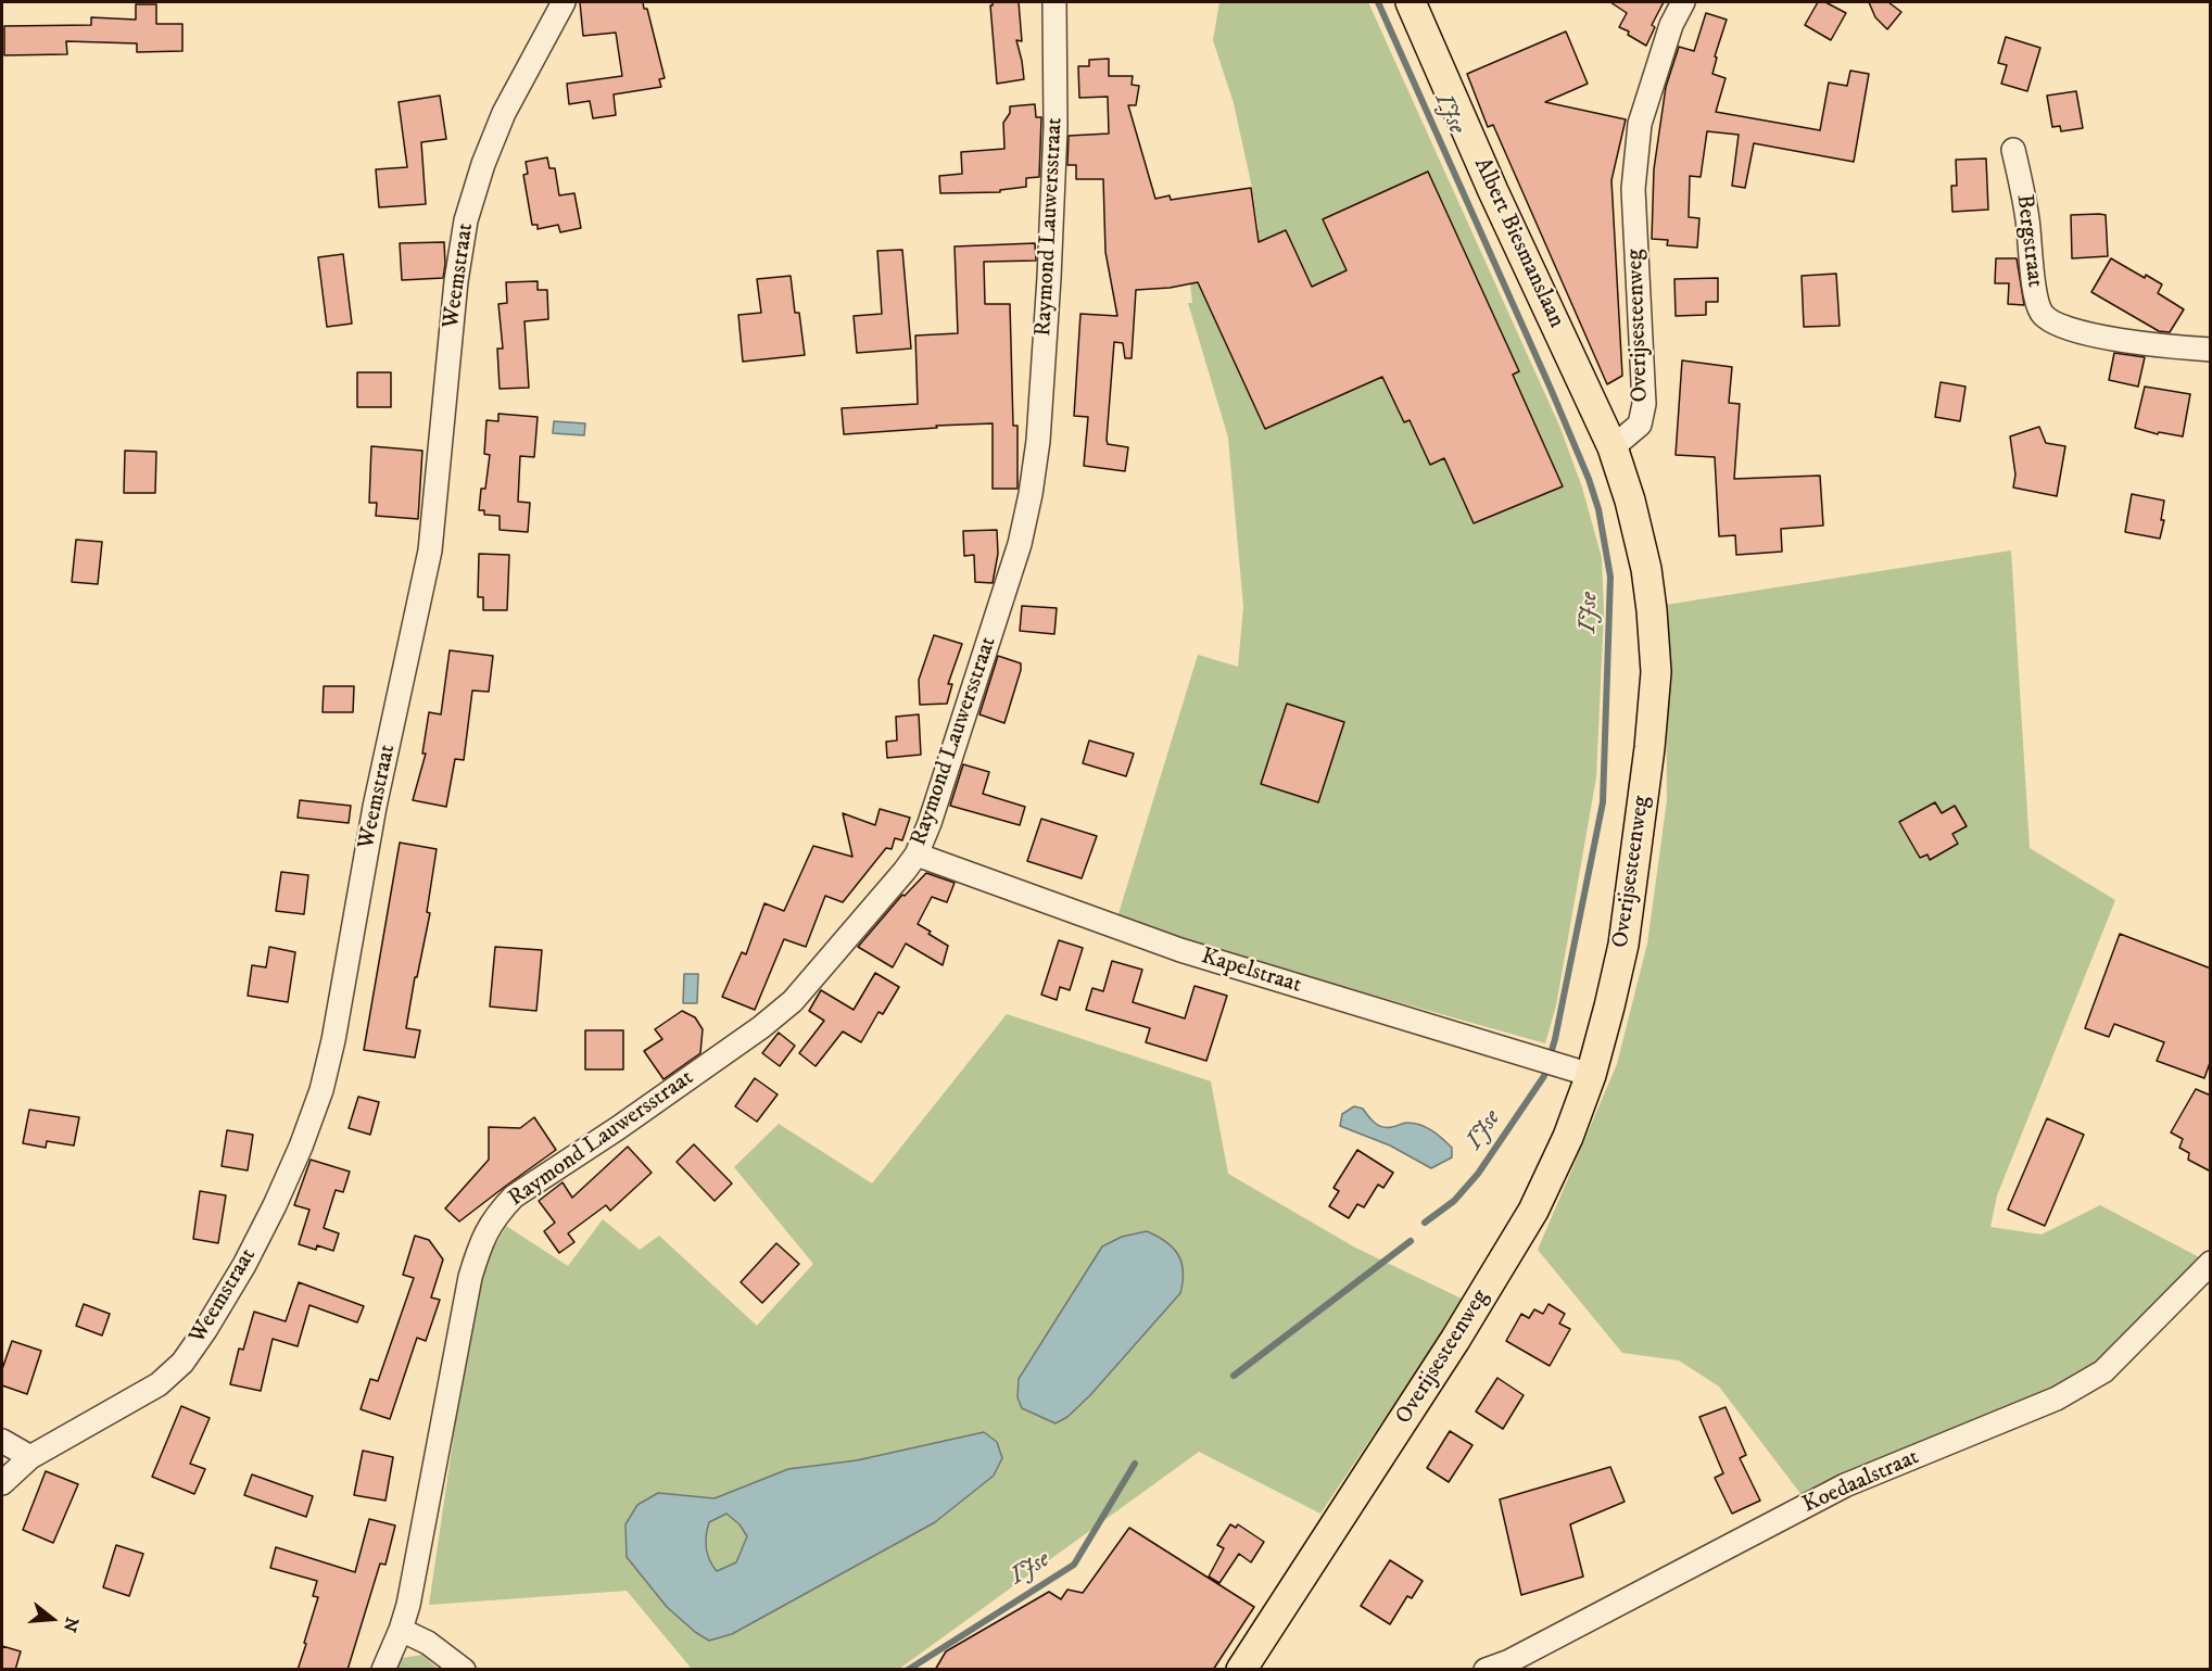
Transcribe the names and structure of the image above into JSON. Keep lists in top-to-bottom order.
{
  "streets": {
    "main road": ["Albert Biesmanslaan", "Overijsesteenweg"],
    "street": [
      "Raymond Lauwersstraat",
      "Bergstraat",
      "Weemstraat",
      "Kapelstraat",
      "Koedaalstraat"
    ]
  },
  "crossings": [
    ["Raymond Lauwersstraat", "Kapelstraat"],
    ["Albert Biesmanslaan", "Overijsesteenweg"],
    ["Overijsesteenweg", "Kapelstraat"]
  ],
  "water": ["IJse"],
  "north": "right"
}
